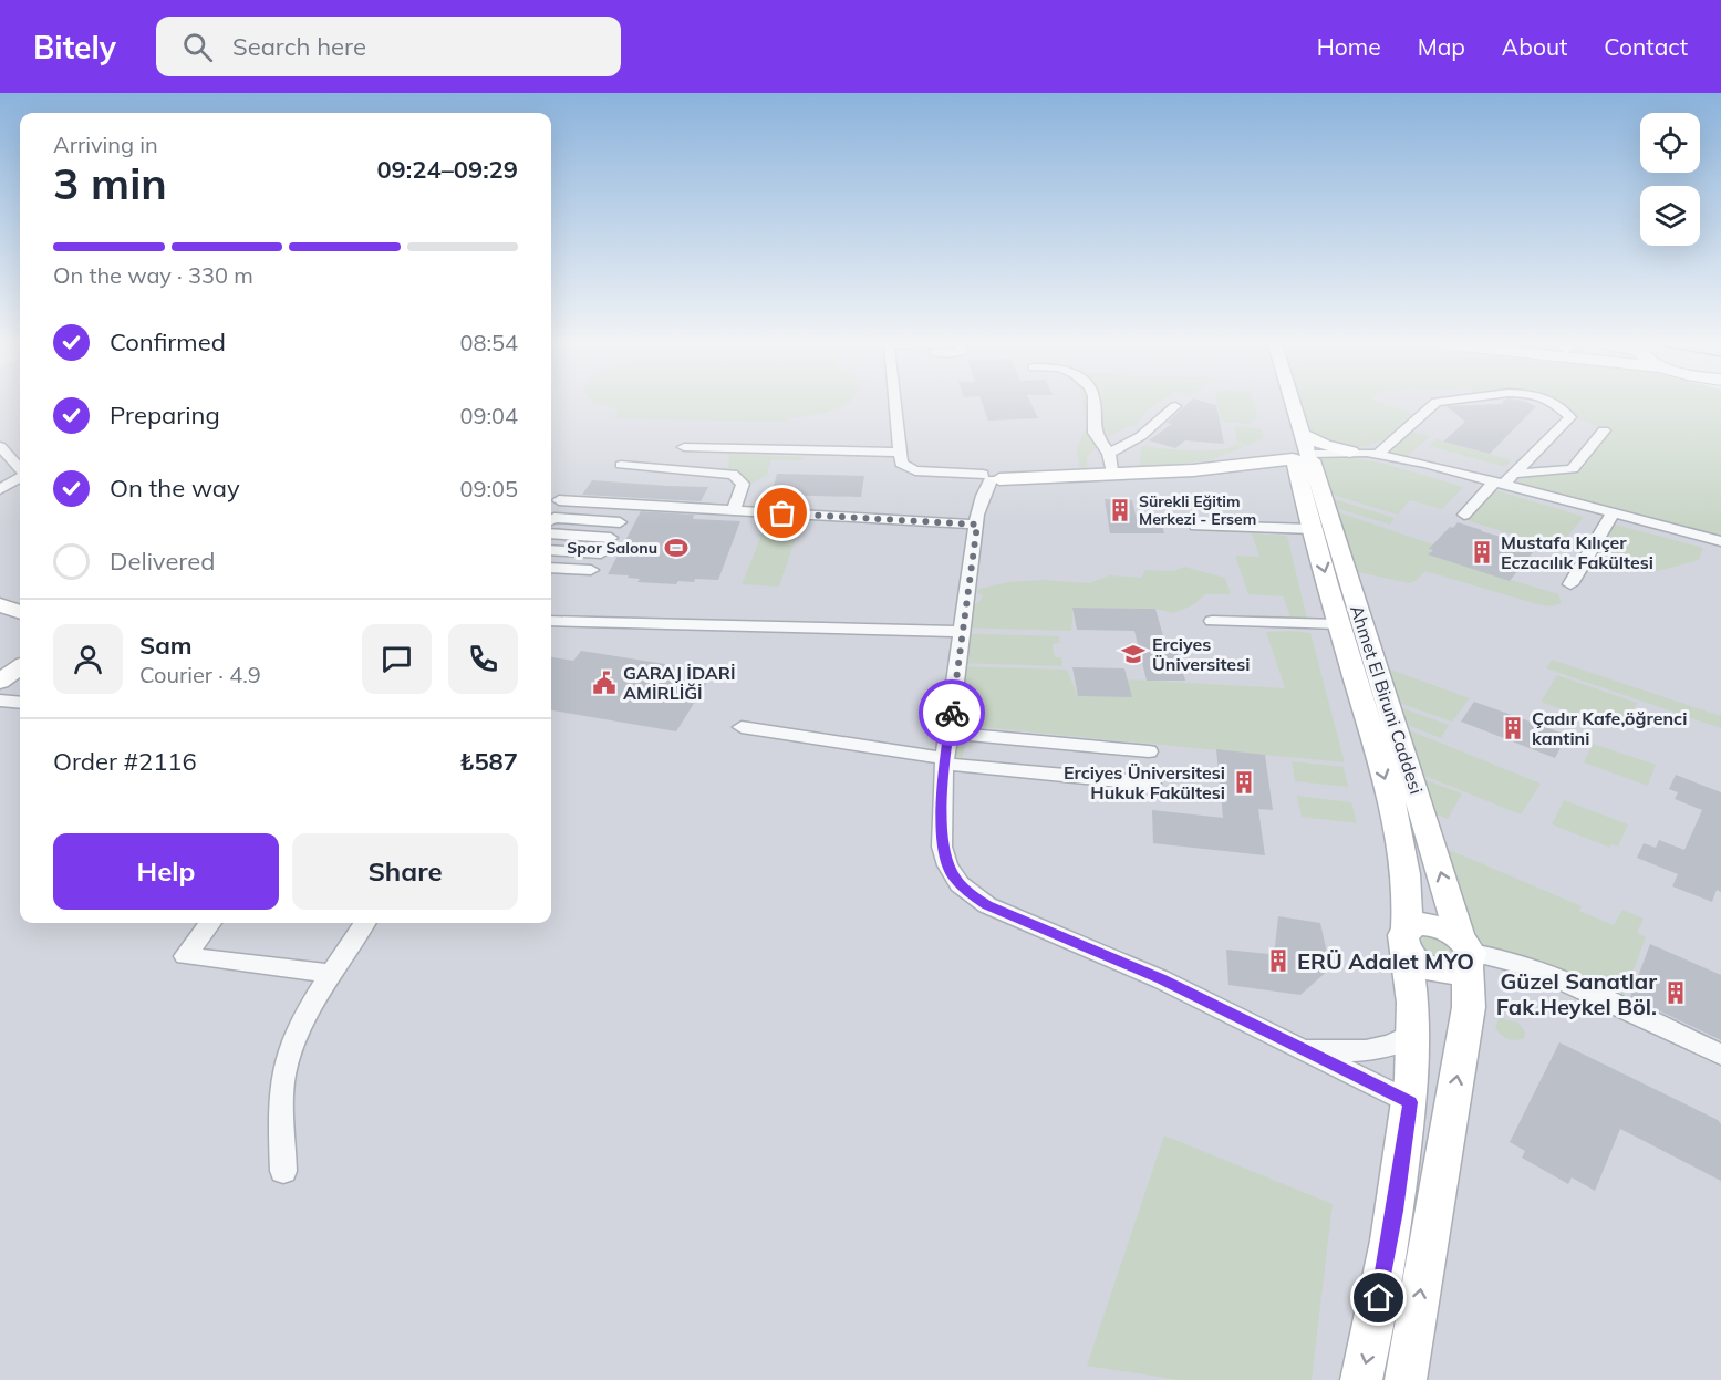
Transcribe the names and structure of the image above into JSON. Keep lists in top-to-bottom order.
{
  "streets": {
    "street": ["Ahmet El Biruni Caddesi"]
  },
  "places": {
    "building": [
      "Sürekli Eğitim Merkezi - Ersem",
      "Mustafa Kılıçer Eczacılık Fakültesi",
      "Çadır Kafe,öğrenci kantini",
      "Erciyes Üniversitesi Hukuk Fakültesi",
      "ERÜ Adalet MYO",
      "Güzel Sanatlar Fak.Heykel Böl."
    ],
    "sports": ["Spor Salonu"],
    "school or university": ["Erciyes Üniversitesi"],
    "public building": ["GARAJ İDARİ AMİRLİĞİ"]
  },
  "page": {
    "header": "Bitely",
    "search": "Search here",
    "nav": [
      "Home",
      "Map",
      "About",
      "Contact"
    ],
    "heading": ["3 min", "Arriving in", "09:24–09:29"],
    "panel": [
      "Sam",
      "Courier · 4.9",
      "Order #2116",
      "₺587"
    ],
    "bar": "On the way · 330 m",
    "list": [
      ["Confirmed", "08:54"],
      ["Preparing", "09:04"],
      ["On the way", "09:05"],
      "Delivered"
    ],
    "buttons": ["Help", "Share"]
  }
}
